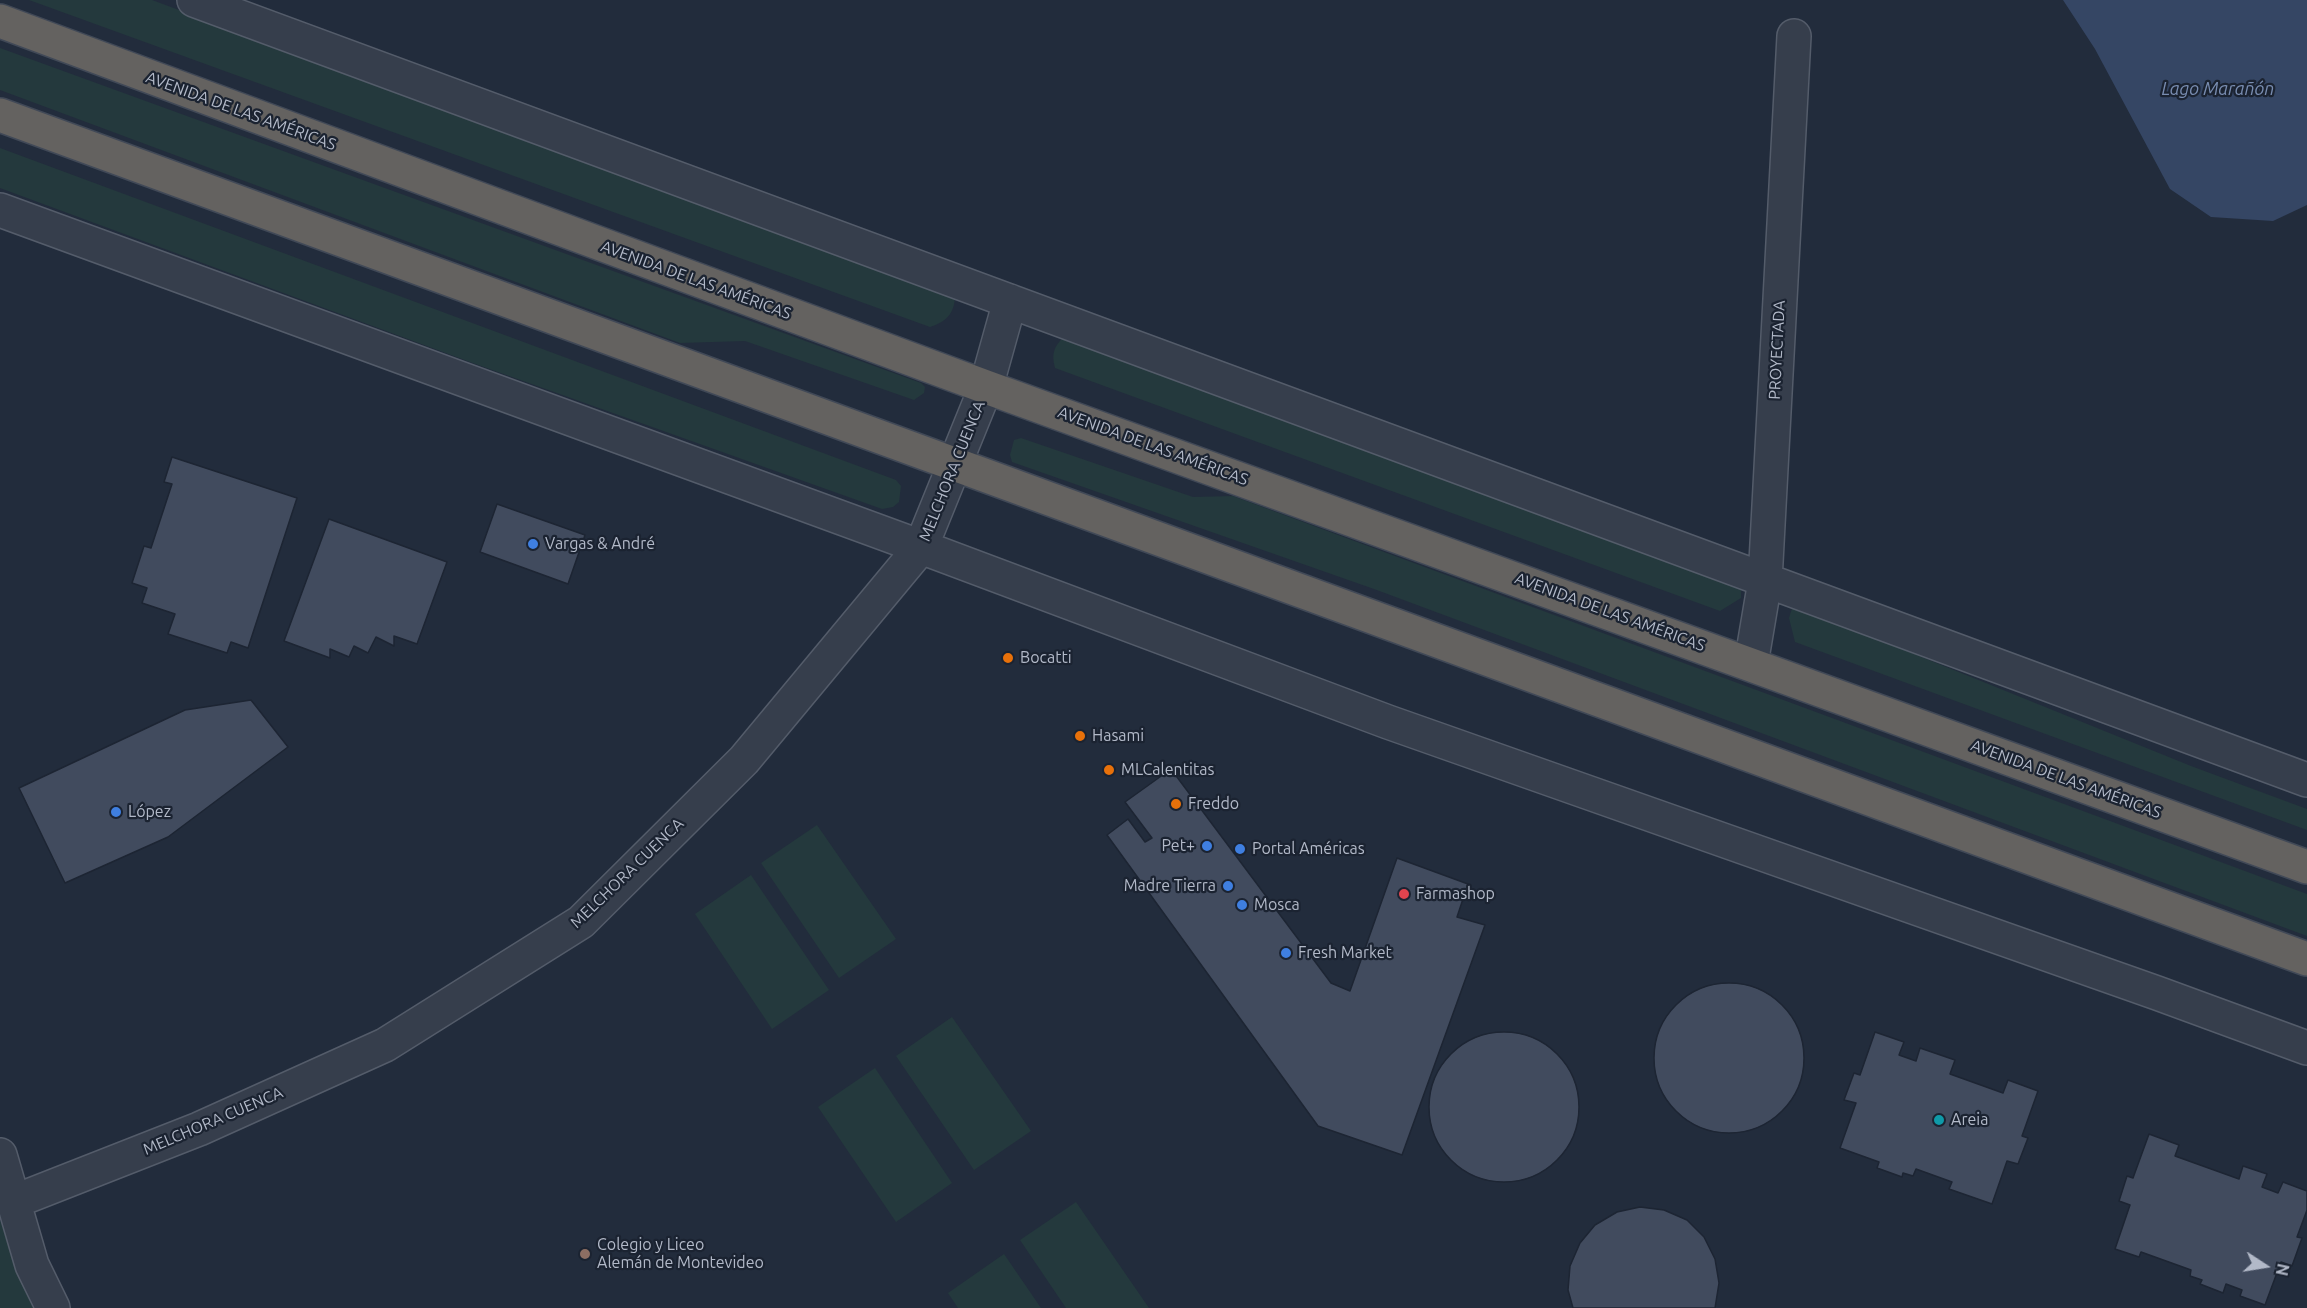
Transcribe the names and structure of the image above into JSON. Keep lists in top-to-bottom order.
{
  "streets": {
    "highway": ["AVENIDA DE LAS AMÉRICAS"],
    "street": ["PROYECTADA", "MELCHORA CUENCA"]
  },
  "crossings": [
    ["AVENIDA DE LAS AMÉRICAS", "PROYECTADA"],
    ["AVENIDA DE LAS AMÉRICAS", "MELCHORA CUENCA"]
  ],
  "water": ["Lago Marañón"],
  "places": [
    "Vargas & André",
    "Bocatti",
    "Hasami",
    "MLCalentitas",
    "Freddo",
    "López",
    "Pet+",
    "Portal Américas",
    "Madre Tierra",
    "Farmashop",
    "Mosca",
    "Fresh Market",
    "Areia",
    "Colegio y Liceo Alemán de Montevideo"
  ],
  "north": "right"
}
